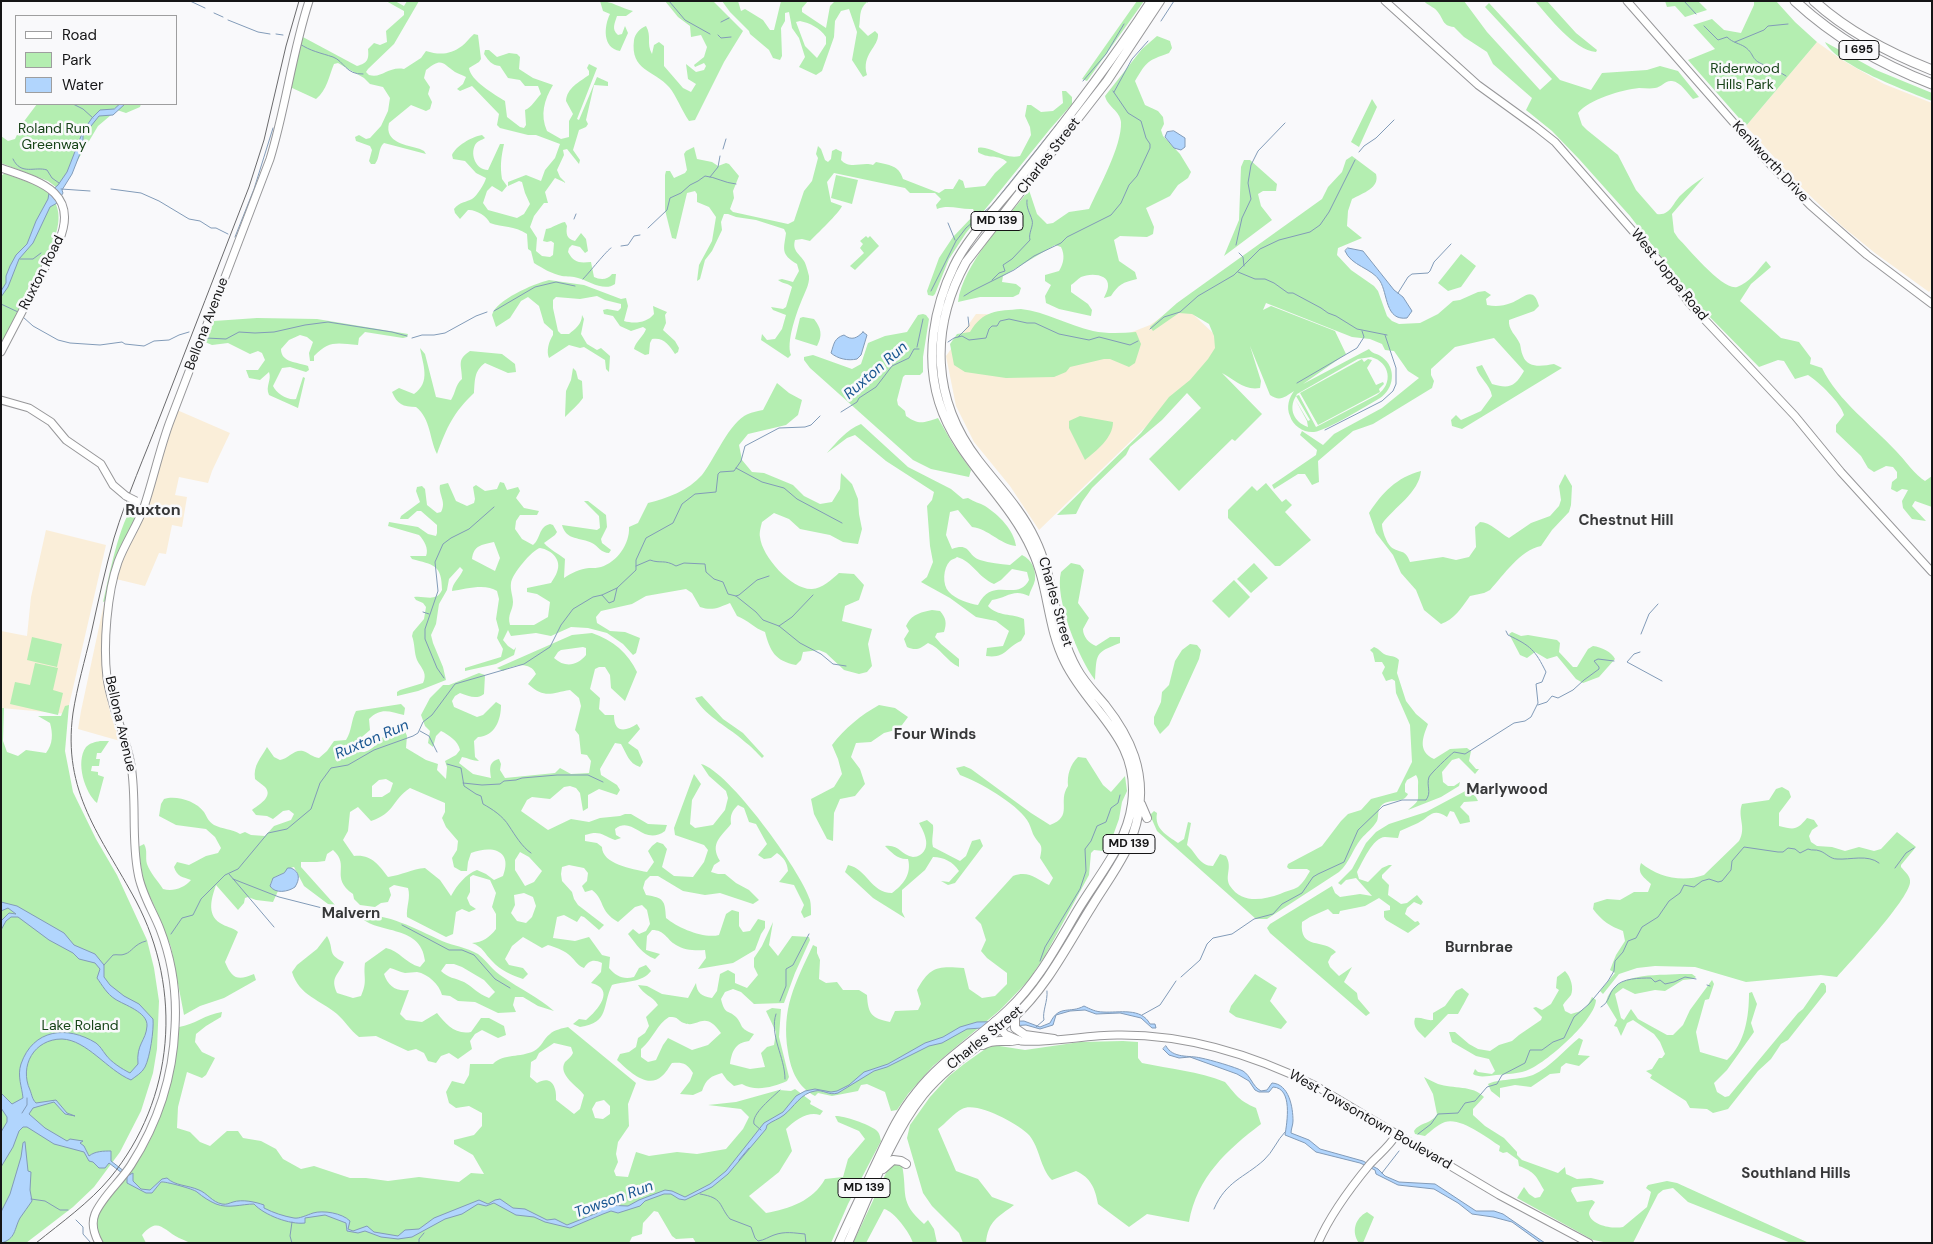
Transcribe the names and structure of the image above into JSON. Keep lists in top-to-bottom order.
{
  "streets": {
    "highway": ["I 695"],
    "main road": ["Charles Street", "MD 139"],
    "street": [
      "Kenilworth Drive",
      "Ruxton Road",
      "West Joppa Road",
      "Bellona Avenue",
      "West Towsontown Boulevard"
    ]
  },
  "districts": [
    "Ruxton",
    "Chestnut Hill",
    "Four Winds",
    "Marlywood",
    "Malvern",
    "Burnbrae",
    "Southland Hills"
  ],
  "water": ["Ruxton Run", "Towson Run"],
  "parks": ["Riderwood Hills Park", "Roland Run Greenway", "Lake Roland"],
  "legend": ["Road", "Park", "Water"]
}
